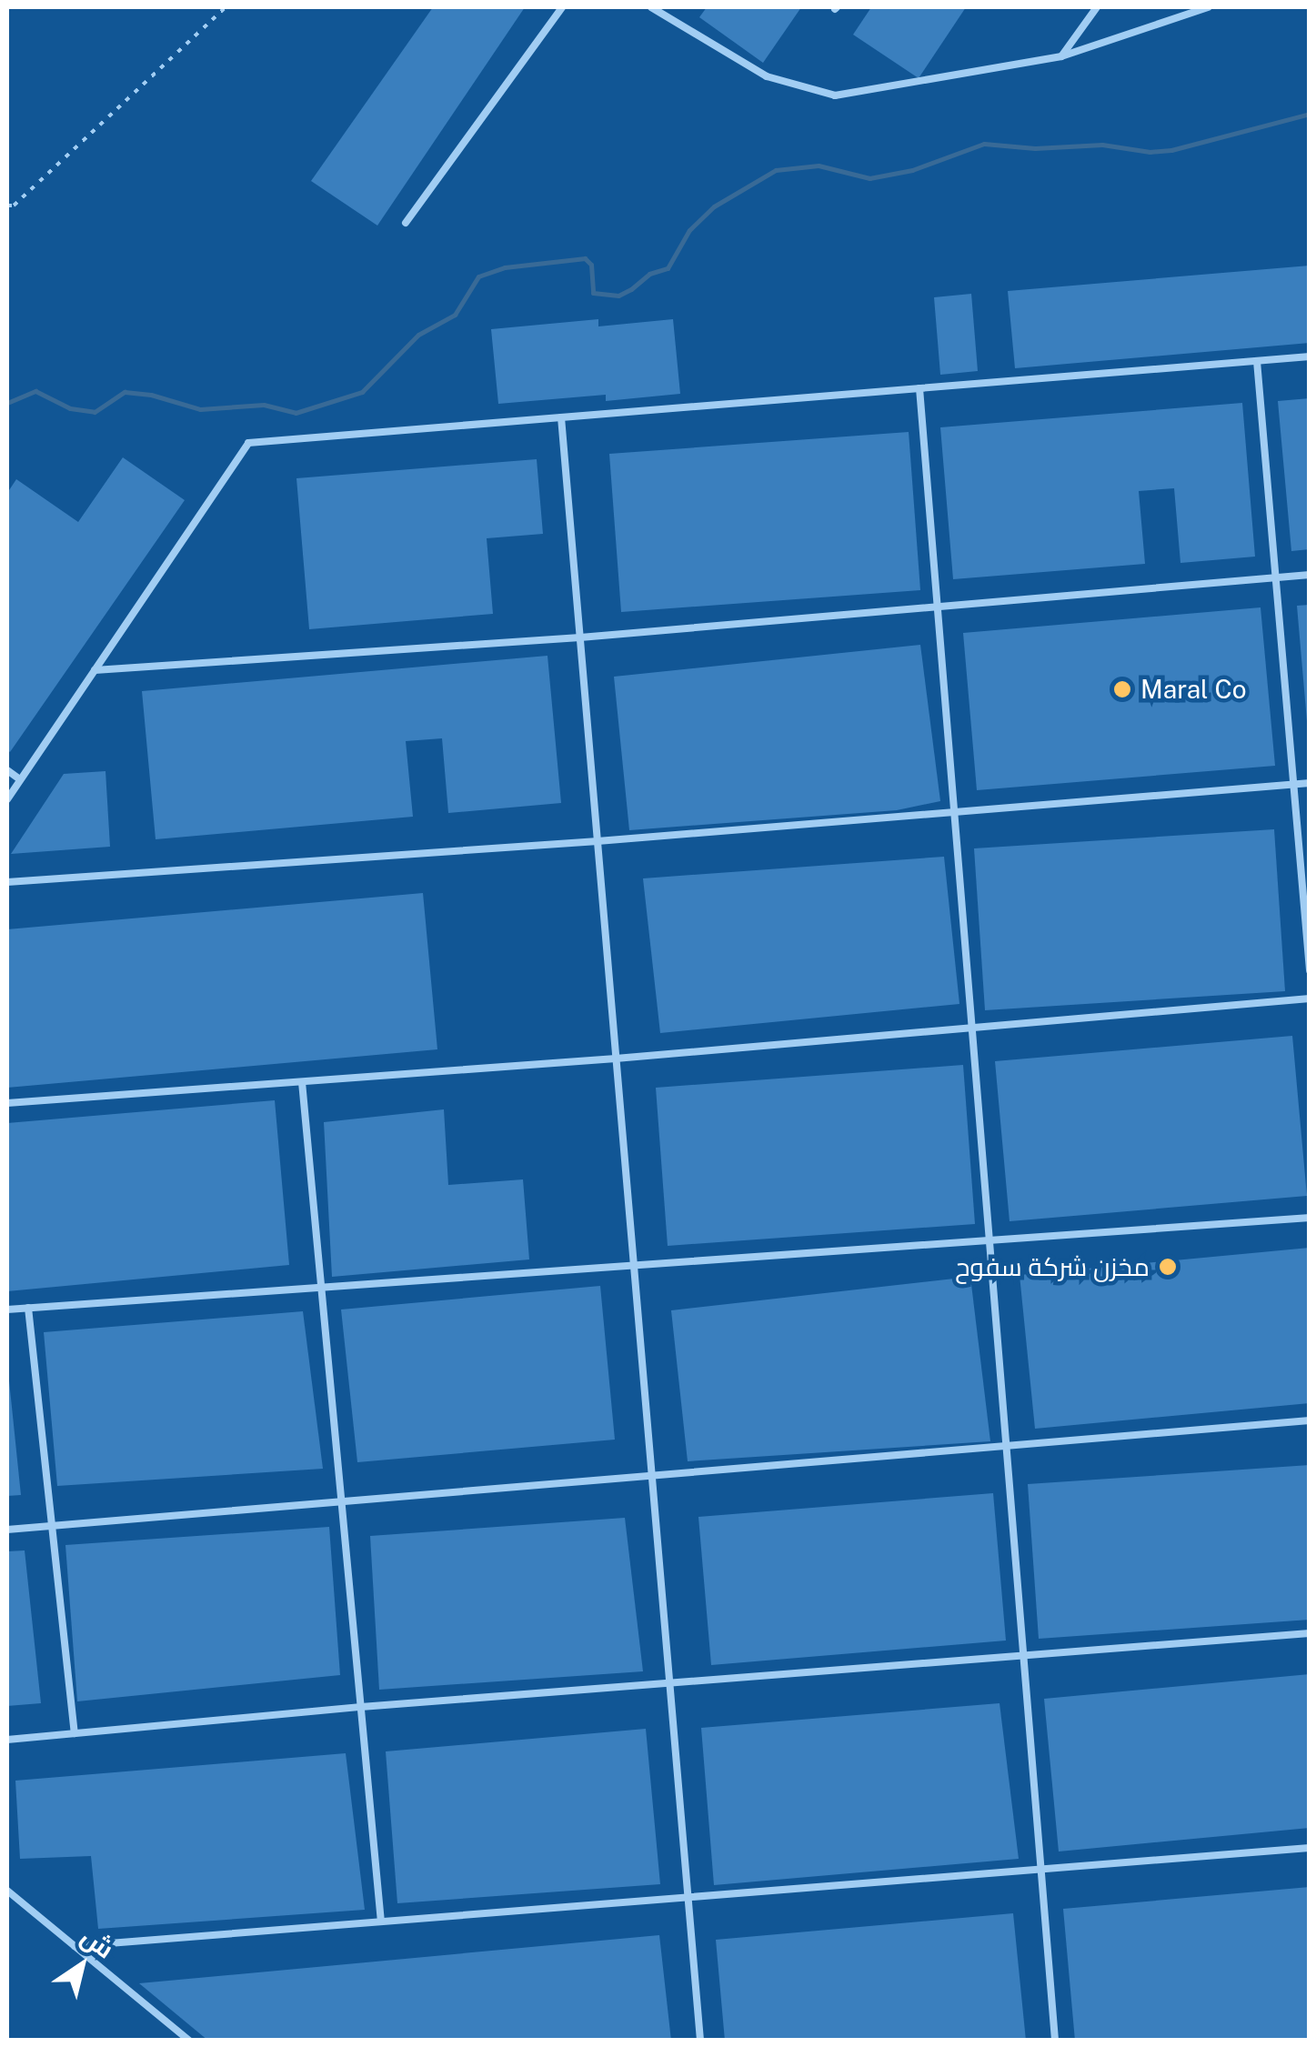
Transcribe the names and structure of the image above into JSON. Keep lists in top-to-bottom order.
{
  "places": ["Maral Co", "مخزن شركة سفوح"],
  "north": "top right"
}
